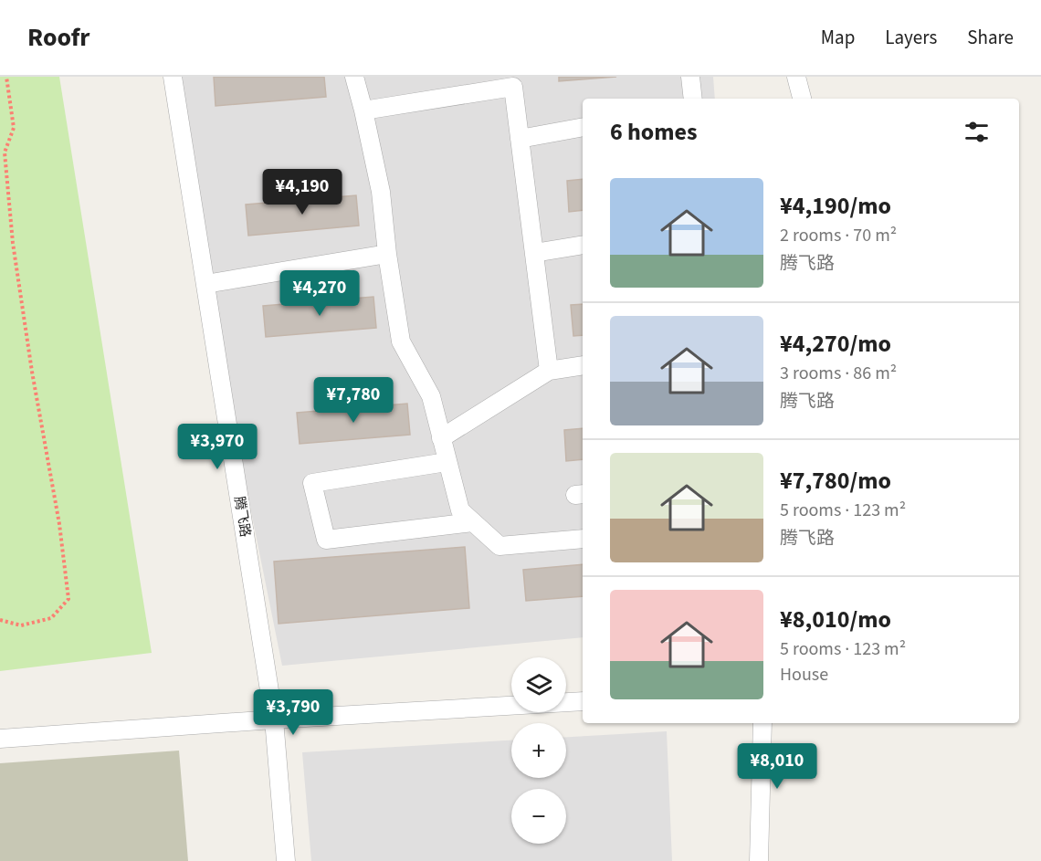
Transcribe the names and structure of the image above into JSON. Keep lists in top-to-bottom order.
{
  "streets": {
    "street": ["腾飞路"]
  },
  "page": {
    "header": "Roofr",
    "nav": ["Map", "Layers", "Share"],
    "heading": "6 homes",
    "list": [
      {
        "name": "¥4,190/mo",
        "note": "2 rooms · 70 m² · 腾飞路"
      },
      {
        "name": "¥4,270/mo",
        "note": "3 rooms · 86 m² · 腾飞路"
      },
      {
        "name": "¥7,780/mo",
        "note": "5 rooms · 123 m² · 腾飞路"
      },
      {
        "name": "¥8,010/mo",
        "note": "5 rooms · 123 m² · House"
      }
    ],
    "price": [
      "¥4,190",
      "¥4,270",
      "¥7,780",
      "¥3,970",
      "¥3,790",
      "¥8,010"
    ],
    "map_buttons": ["+", "−"]
  }
}
